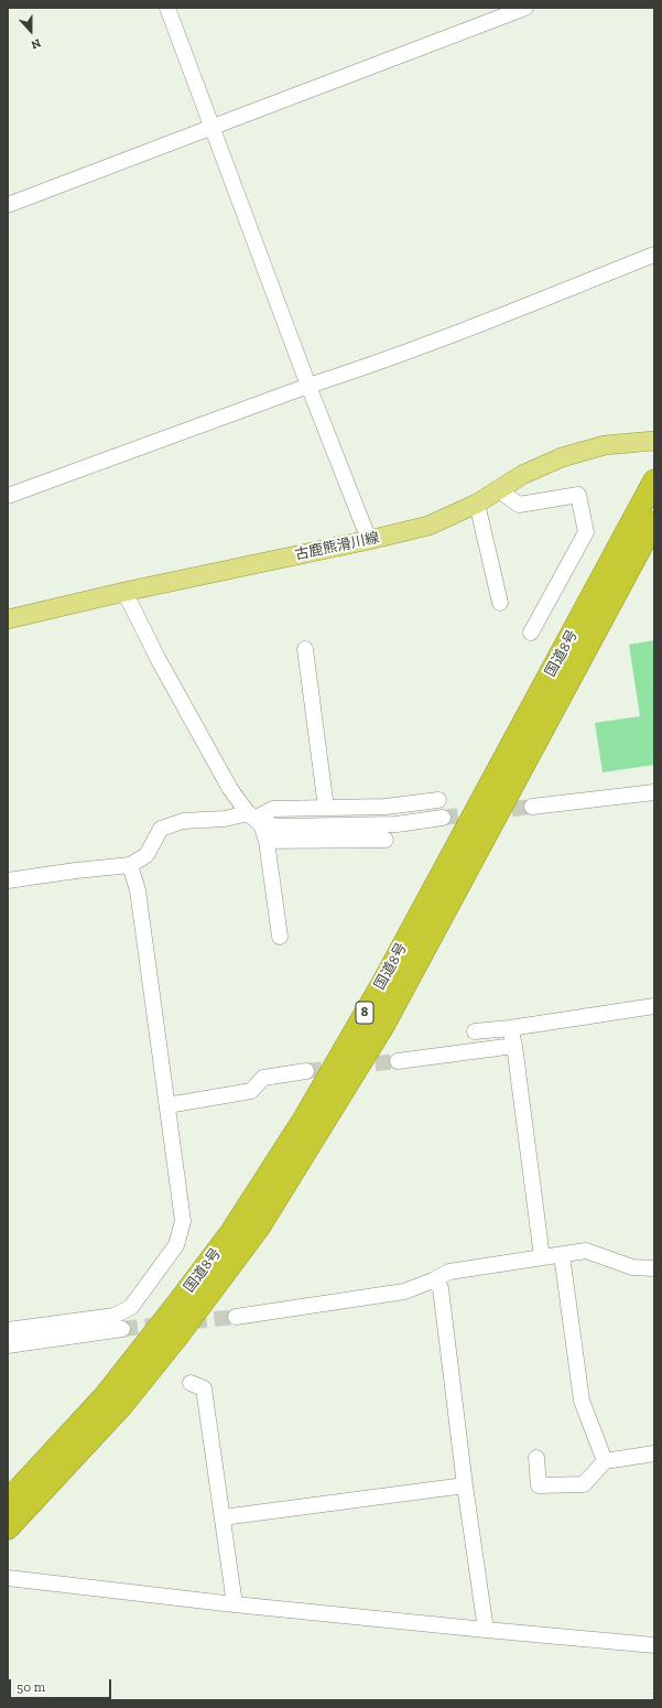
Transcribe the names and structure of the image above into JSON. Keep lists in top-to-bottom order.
{
  "streets": {
    "highway": ["国道8号", "8"],
    "main road": ["古鹿熊滑川線"]
  },
  "scale_bar": "50 m",
  "north": "bottom"
}
